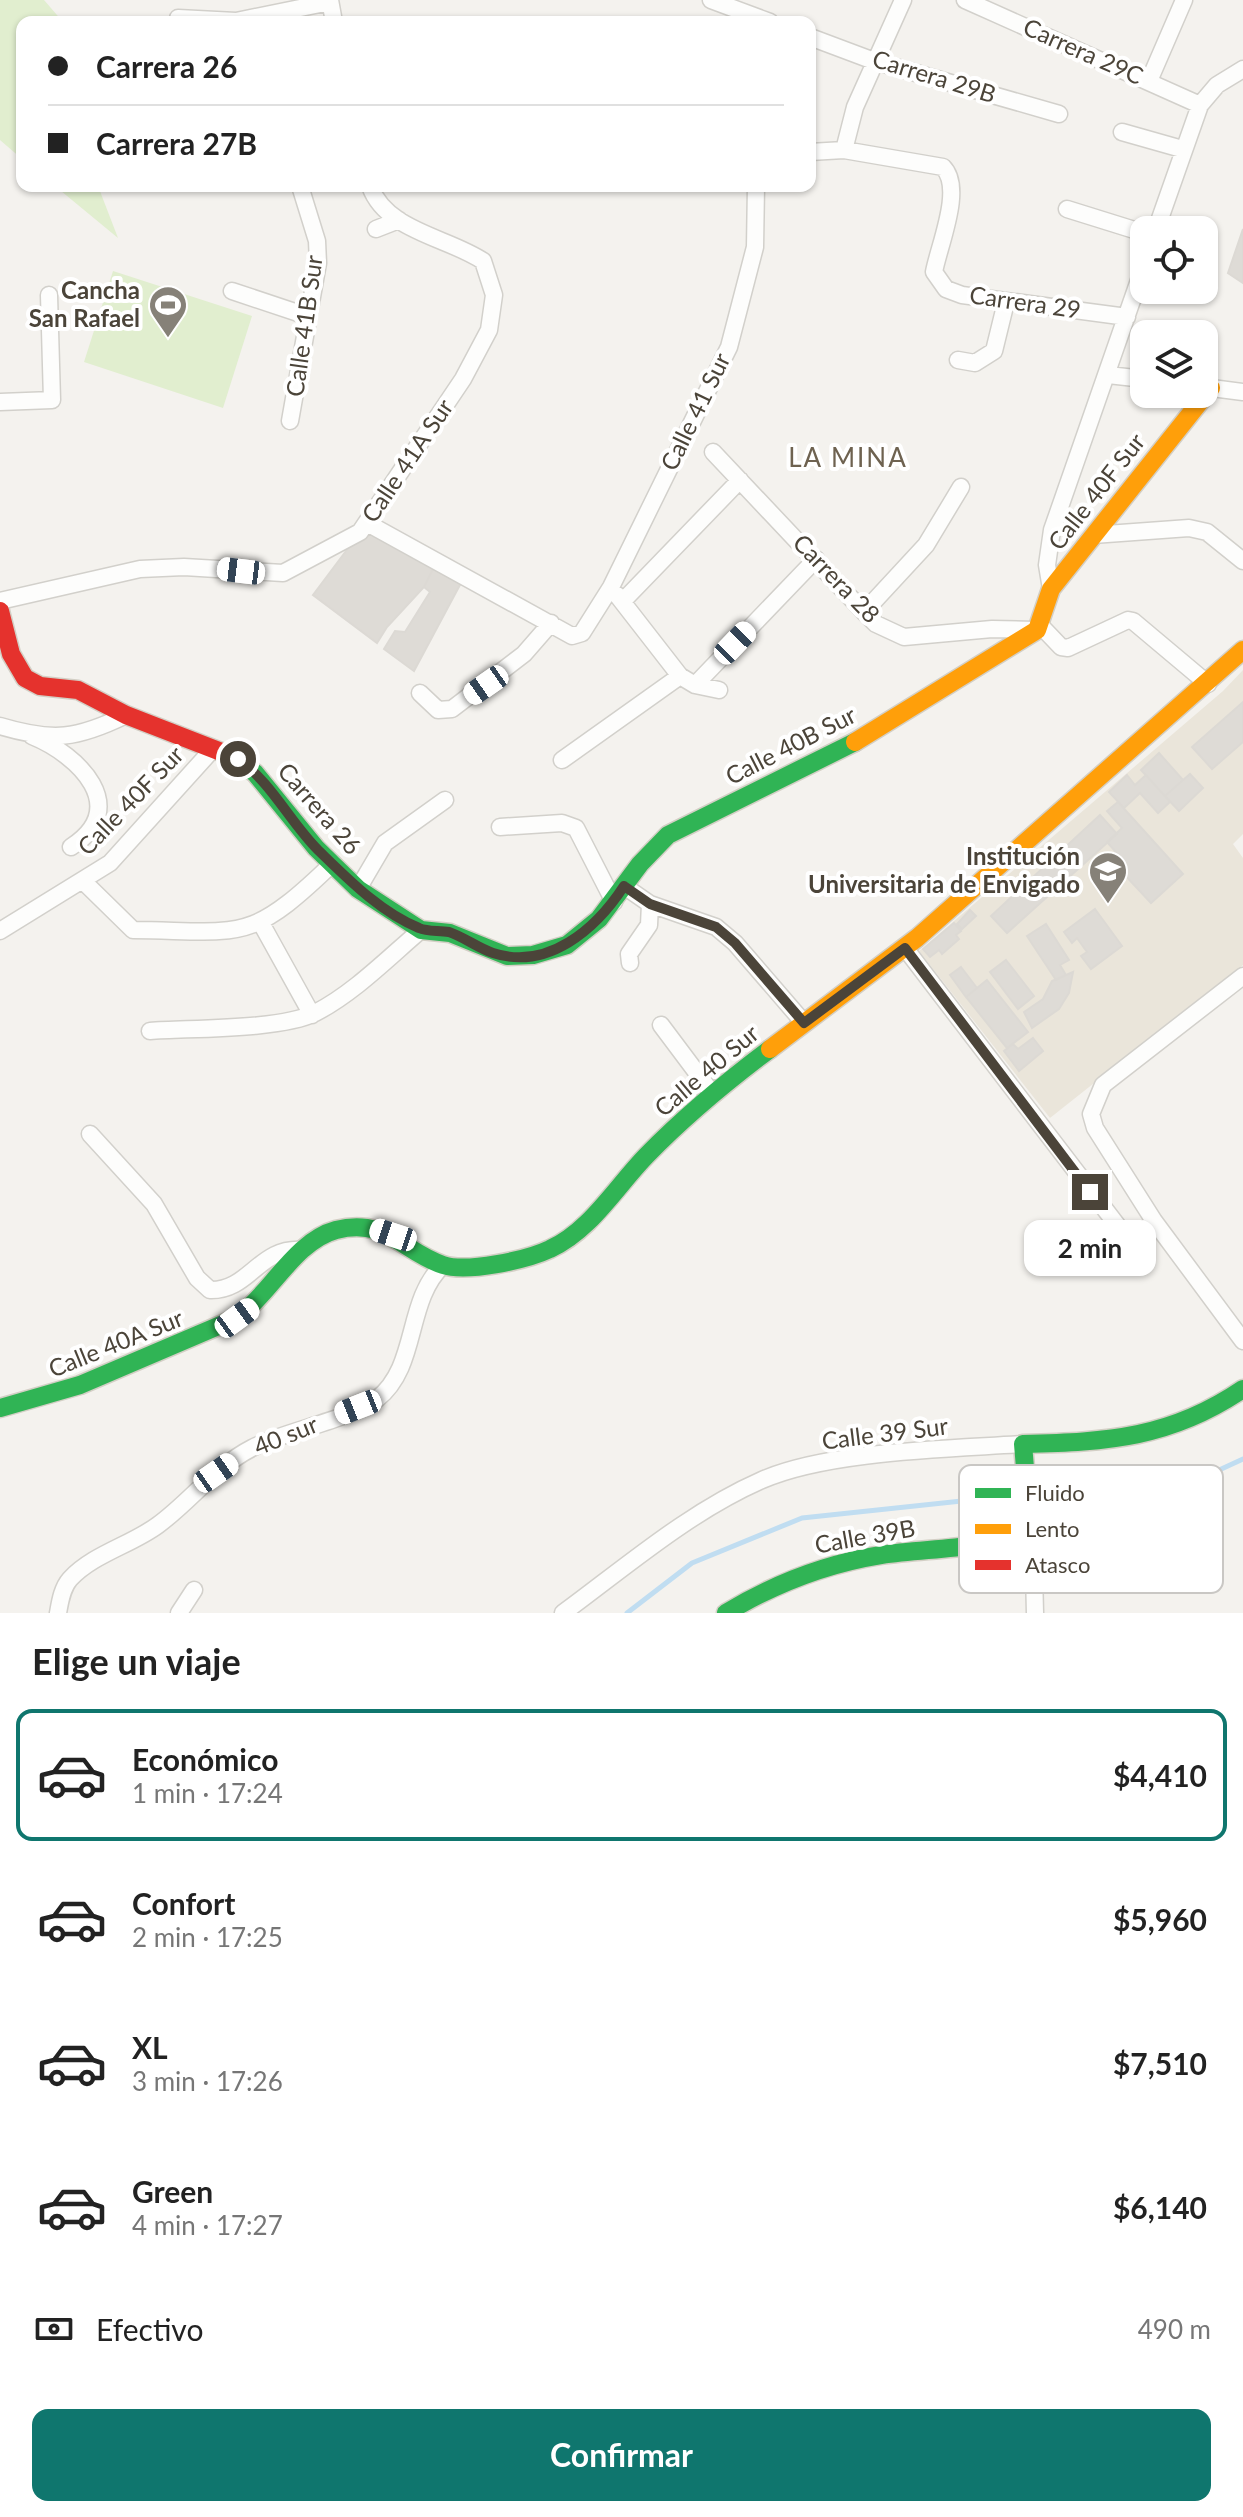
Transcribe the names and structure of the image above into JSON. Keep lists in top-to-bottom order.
{
  "streets": {
    "street": [
      "Carrera 29C",
      "Carrera 29B",
      "Carrera 29",
      "Calle 41B Sur",
      "Calle 41 Sur",
      "Calle 41A Sur",
      "Calle 40F Sur",
      "Carrera 28",
      "Calle 40B Sur",
      "Carrera 26",
      "Calle 40 Sur",
      "Calle 40A Sur",
      "Calle 39 Sur",
      "40 sur",
      "Calle 39B"
    ]
  },
  "crossings": [
    ["Calle 40F Sur", "Carrera 26"],
    ["Carrera 28", "Calle 40B Sur"],
    ["Calle 40B Sur", "Carrera 26"],
    ["Calle 40 Sur", "Calle 40A Sur"],
    ["Calle 40 Sur", "40 sur"],
    ["Calle 40A Sur", "40 sur"]
  ],
  "districts": ["LA MINA"],
  "places": {
    "sports": ["Cancha San Rafael"],
    "school or university": ["Institución Universitaria de Envigado"]
  },
  "legend": ["Fluido", "Lento", "Atasco"],
  "page": {
    "banner": ["Carrera 26", "Carrera 27B"],
    "bubble": "2 min",
    "heading": "Elige un viaje",
    "list": [
      {
        "name": "Económico",
        "note": "1 min · 17:24",
        "value": "$4,410"
      },
      {
        "name": "Confort",
        "note": "2 min · 17:25",
        "value": "$5,960"
      },
      {
        "name": "XL",
        "note": "3 min · 17:26",
        "value": "$7,510"
      },
      {
        "name": "Green",
        "note": "4 min · 17:27",
        "value": "$6,140"
      }
    ],
    "pay": ["Efectivo", "490 m"],
    "buttons": "Confirmar"
  }
}
